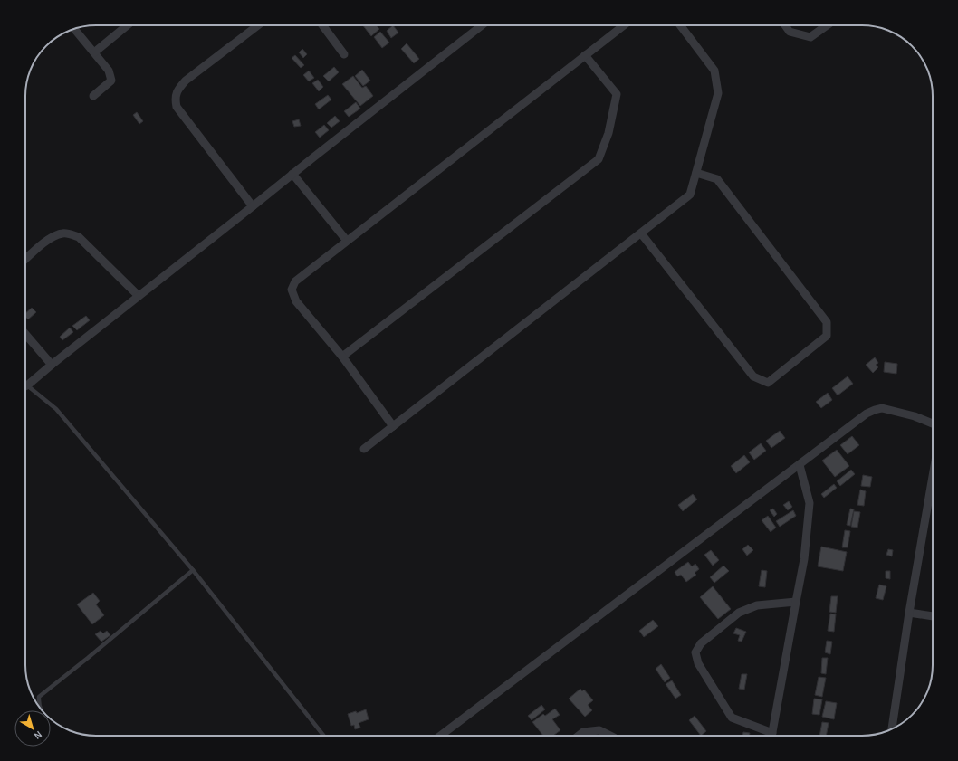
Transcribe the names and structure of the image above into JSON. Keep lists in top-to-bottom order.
{
  "north": "bottom right"
}
